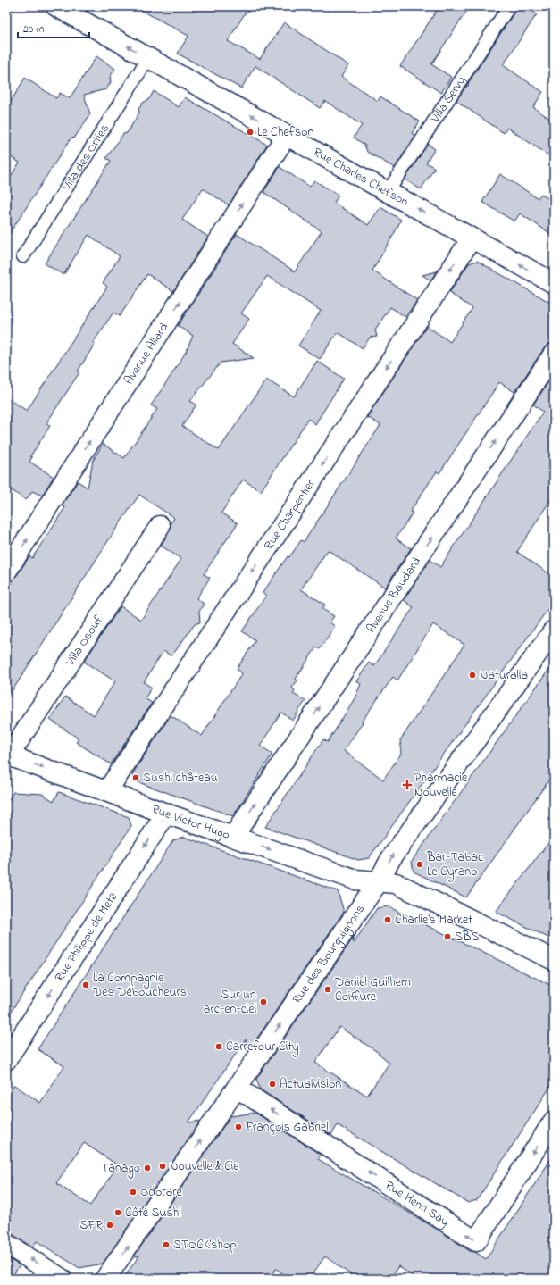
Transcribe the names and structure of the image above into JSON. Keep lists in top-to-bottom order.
{
  "streets": {
    "street": [
      "Rue Charles Chefson",
      "Avenue Allard",
      "Rue Charpentier",
      "Avenue Baudard",
      "Villa Osouf",
      "Rue Victor Hugo",
      "Rue Philippe de Metz",
      "Rue des Bourguignons",
      "Rue Henri Say"
    ],
    "lane": ["Villa Servy", "Villa des Orties"]
  },
  "crossings": [
    ["Villa Servy", "Rue Charles Chefson"],
    ["Villa des Orties", "Rue Charles Chefson"],
    ["Rue Charles Chefson", "Avenue Allard"],
    ["Rue Charles Chefson", "Rue Charpentier"],
    ["Rue Charpentier", "Rue Victor Hugo"],
    ["Avenue Baudard", "Rue Victor Hugo"],
    ["Villa Osouf", "Rue Victor Hugo"],
    ["Rue Victor Hugo", "Rue Philippe de Metz"],
    ["Rue Victor Hugo", "Rue des Bourguignons"],
    ["Rue des Bourguignons", "Rue Henri Say"]
  ],
  "one_way": [
    "Rue Charles Chefson",
    "Avenue Allard",
    "Rue Charpentier",
    "Avenue Baudard",
    "Rue Victor Hugo",
    "Rue Philippe de Metz",
    "Rue des Bourguignons"
  ],
  "places": {
    "other": [
      "Le Chefson",
      "Naturalia",
      "Sushi château",
      "Bar-Tabac Le Cyrano",
      "Charlie's Market",
      "SBS",
      "La Compagnie Des Déboucheurs",
      "Daniel Guilhem Coiffure",
      "Sur un arc-en-ciel",
      "Carrefour City",
      "Actualvision",
      "François Gabriel",
      "Nouvelle & Cie",
      "Tanago",
      "Odorare",
      "Côté Sushi",
      "SFR",
      "STOCK'shop"
    ],
    "health": ["Pharmacie Nouvelle"]
  },
  "scale_bar": "20 m"
}
